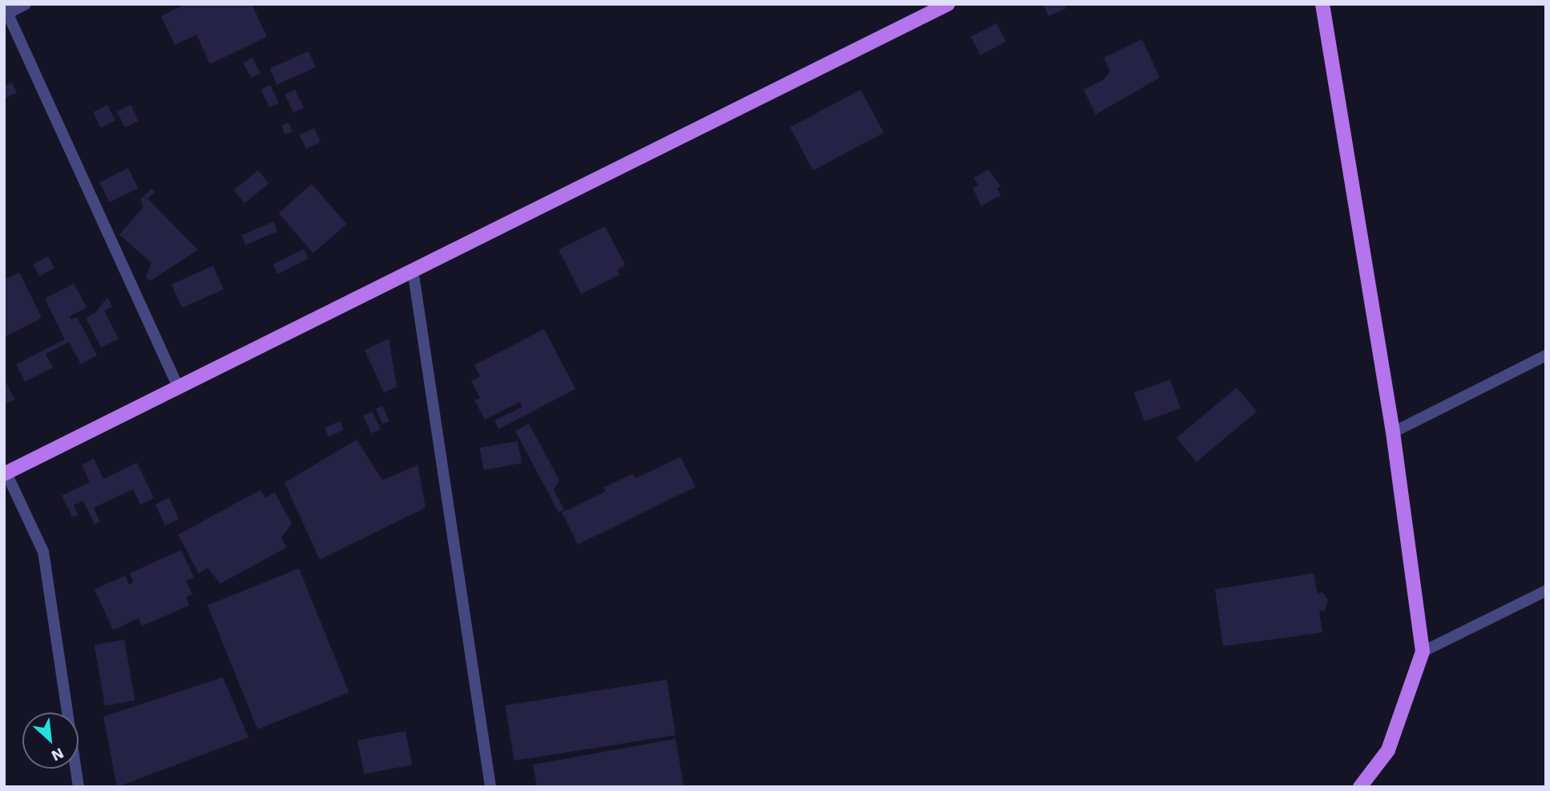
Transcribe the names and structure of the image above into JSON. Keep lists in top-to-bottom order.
{
  "north": "bottom right"
}
